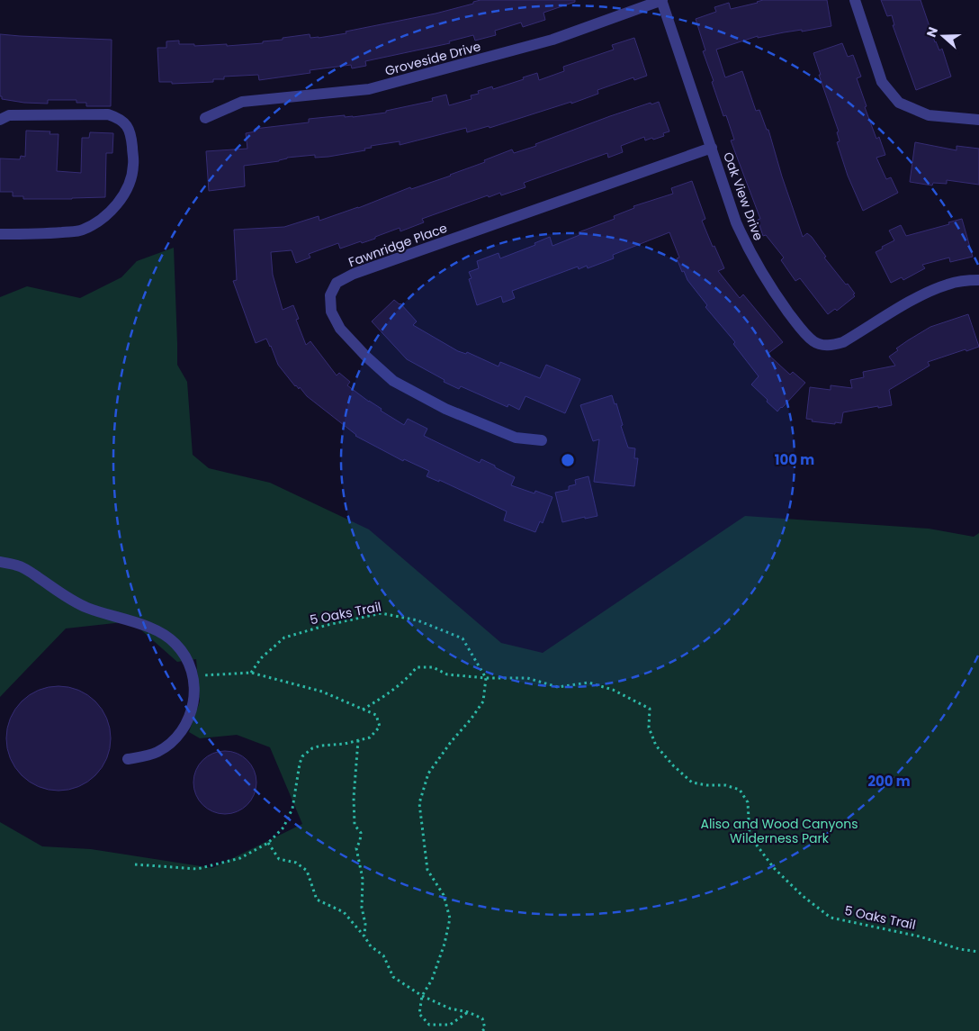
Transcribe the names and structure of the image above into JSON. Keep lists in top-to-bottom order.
{
  "streets": {
    "street": ["Groveside Drive", "Oak View Drive", "Fawnridge Place"],
    "path": ["5 Oaks Trail"]
  },
  "crossings": [
    ["Groveside Drive", "Oak View Drive"],
    ["Oak View Drive", "Fawnridge Place"]
  ],
  "parks": ["Aliso and Wood Canyons Wilderness Park"],
  "north": "left",
  "rings": ["100 m", "200 m"]
}
